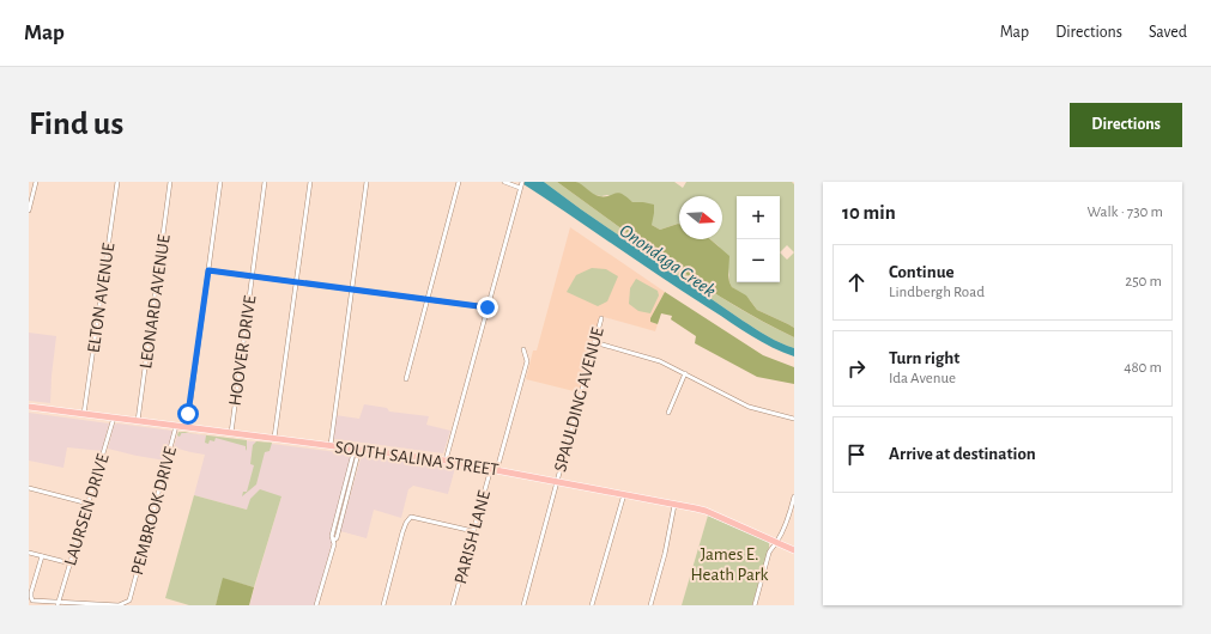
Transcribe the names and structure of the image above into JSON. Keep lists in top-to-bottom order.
{
  "streets": {
    "main road": ["SOUTH SALINA STREET"],
    "street": [
      "ELTON AVENUE",
      "LEONARD AVENUE",
      "HOOVER DRIVE",
      "SPAULDING AVENUE",
      "LAURSEN DRIVE",
      "PEMBROOK DRIVE",
      "PARISH LANE"
    ]
  },
  "crossings": [
    ["ELTON AVENUE", "SOUTH SALINA STREET"],
    ["LEONARD AVENUE", "SOUTH SALINA STREET"],
    ["HOOVER DRIVE", "SOUTH SALINA STREET"],
    ["SPAULDING AVENUE", "SOUTH SALINA STREET"],
    ["SOUTH SALINA STREET", "LAURSEN DRIVE"],
    ["SOUTH SALINA STREET", "PEMBROOK DRIVE"],
    ["SOUTH SALINA STREET", "PARISH LANE"],
    ["LAURSEN DRIVE", "PEMBROOK DRIVE"]
  ],
  "water": ["Onondaga Creek"],
  "parks": ["James E. Heath Park"],
  "north": "right",
  "page": {
    "header": "Map",
    "nav": ["Map", "Directions", "Saved"],
    "buttons": "Directions",
    "title": "Find us",
    "heading": ["10 min", "Walk · 730 m"],
    "map_buttons": ["+", "−"],
    "list": [
      ["Continue", "Lindbergh Road", "250 m"],
      ["Turn right", "Ida Avenue", "480 m"],
      "Arrive at destination"
    ]
  }
}
